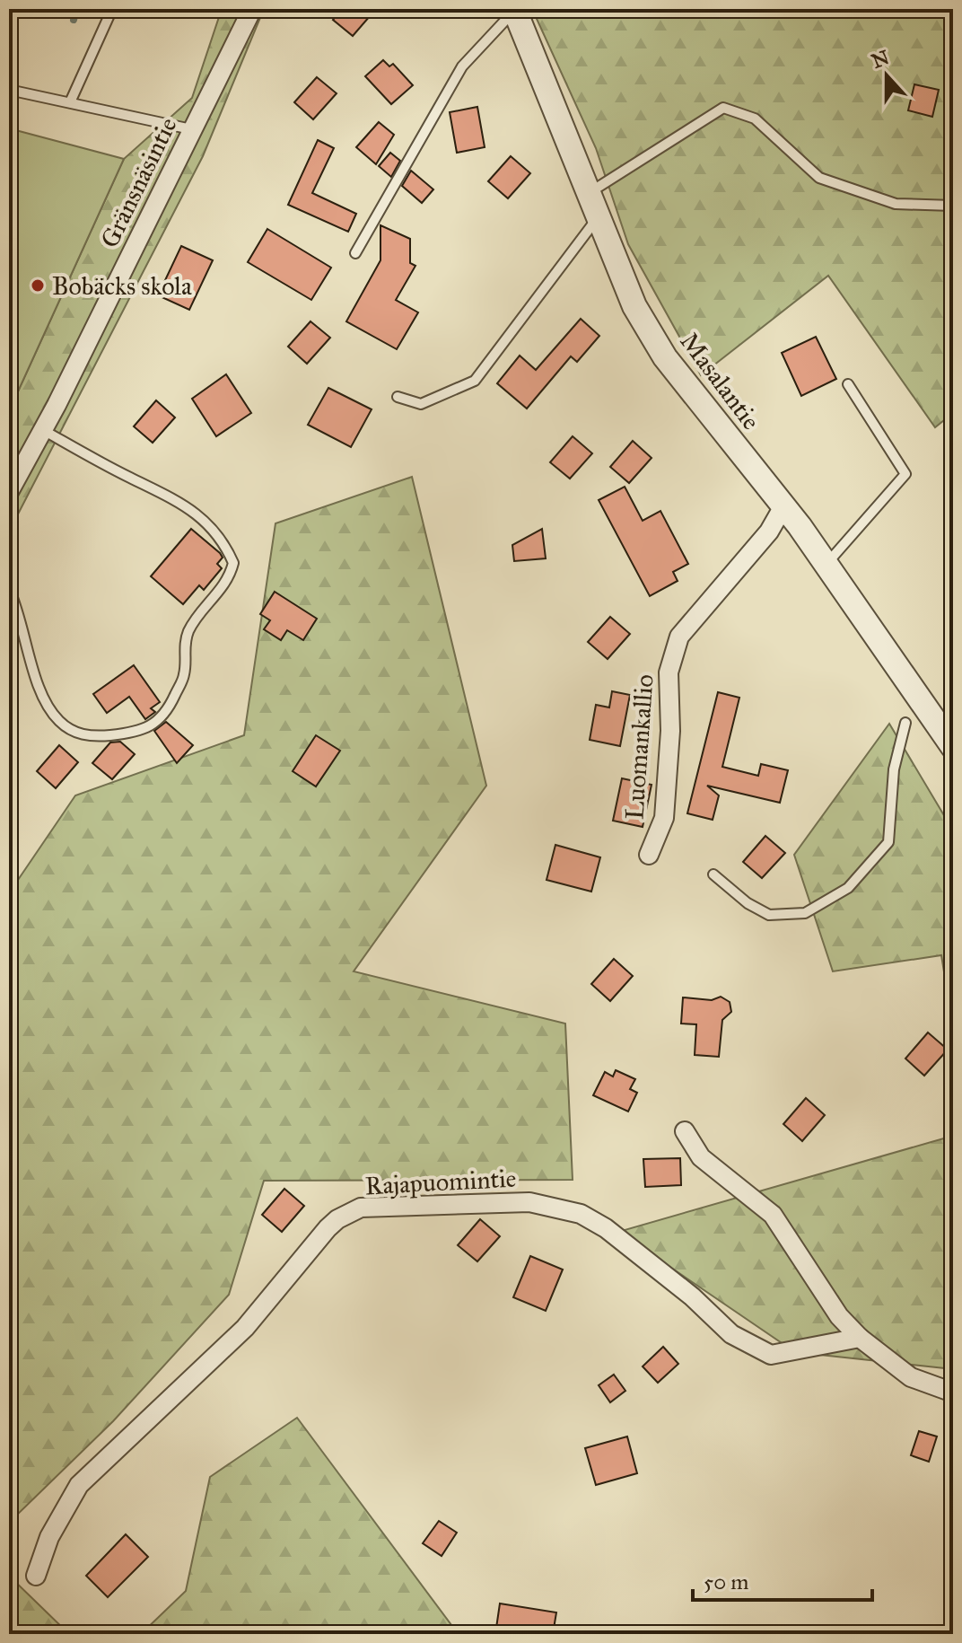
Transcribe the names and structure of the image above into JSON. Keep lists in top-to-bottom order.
{
  "streets": {
    "street": [
      "Gränsnäsintie",
      "Masalantie",
      "Luomankallio",
      "Rajapuomintie"
    ]
  },
  "crossings": [
    ["Masalantie", "Luomankallio"]
  ],
  "places": ["Bobäcks skola"],
  "scale_bar": "50 m",
  "north": "top"
}
